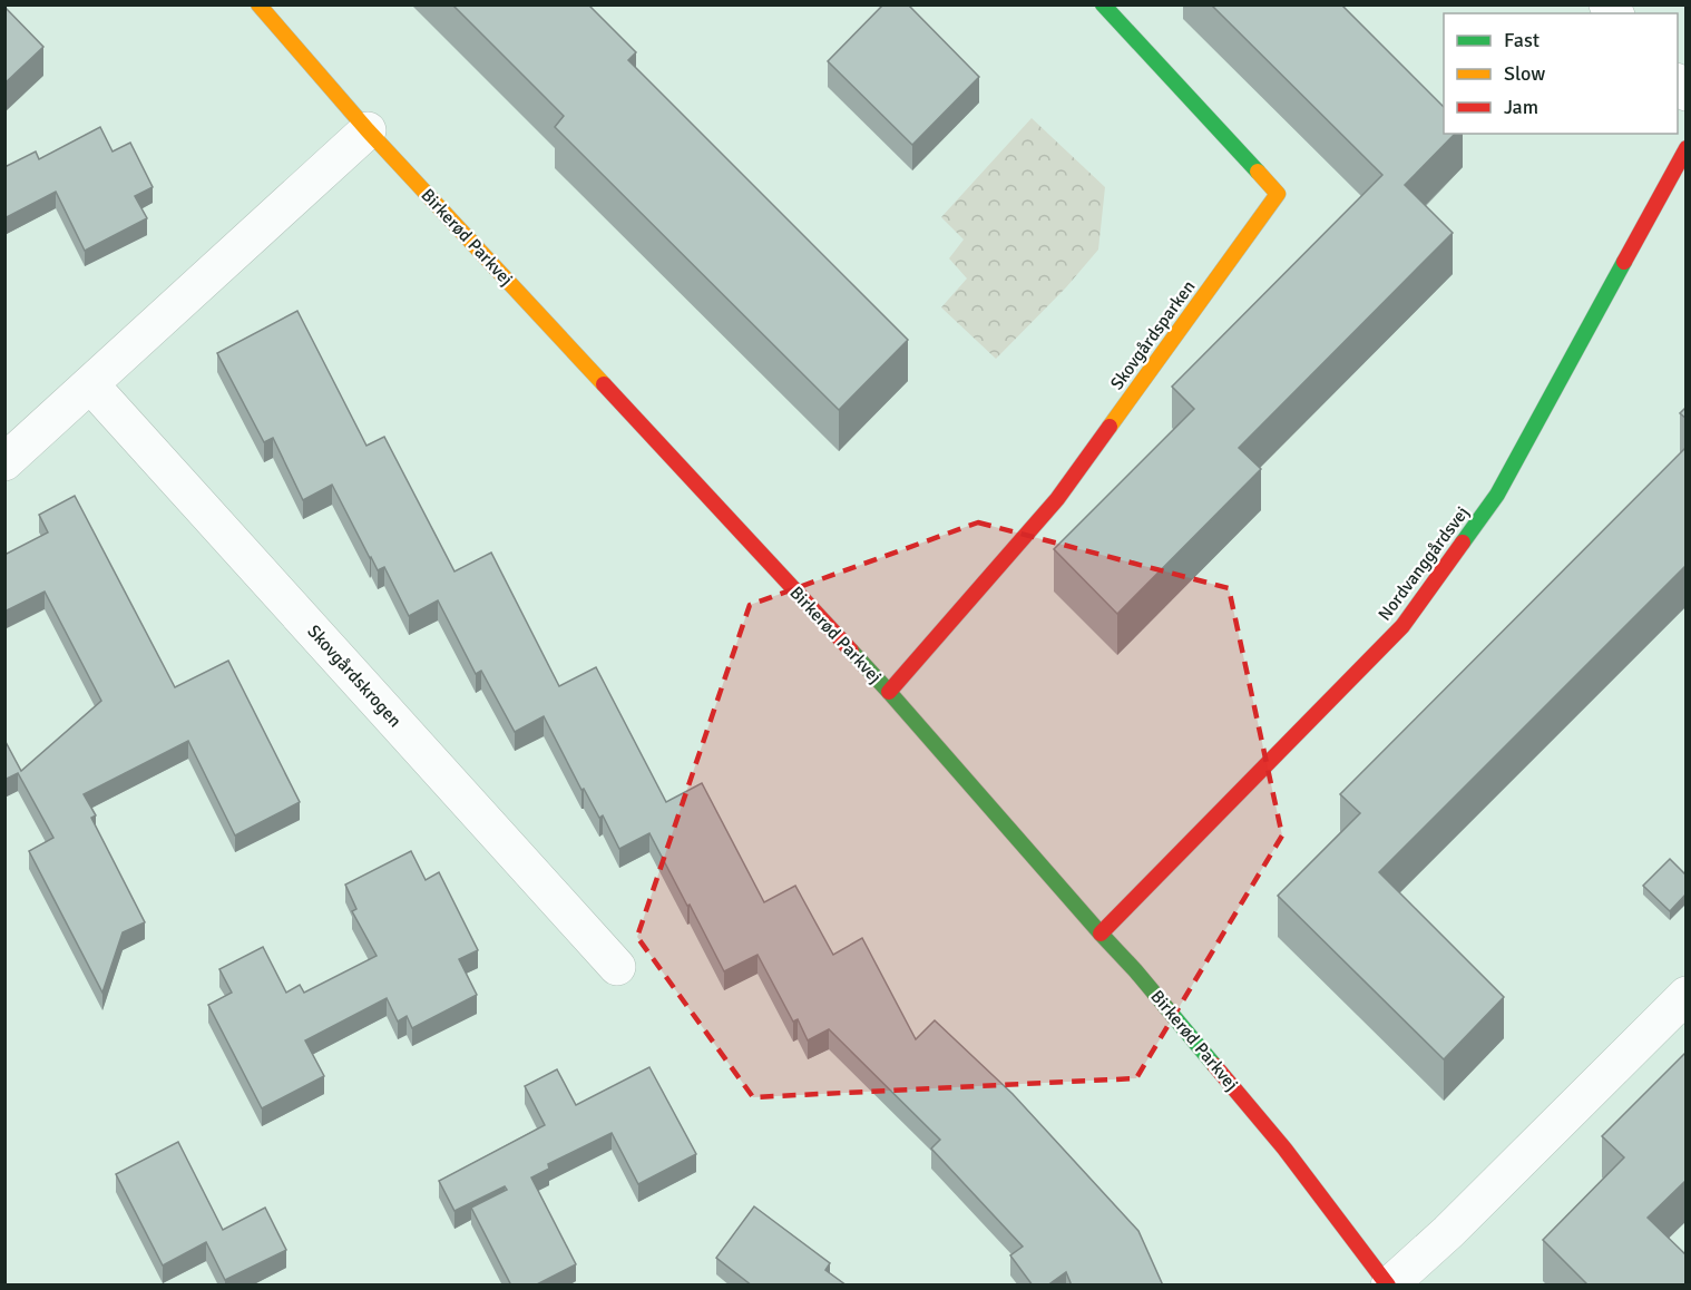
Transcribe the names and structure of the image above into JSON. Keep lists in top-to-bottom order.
{
  "streets": {
    "street": [
      "Birkerød Parkvej",
      "Skovgårdsparken",
      "Nordvanggårdsvej",
      "Skovgårdskrogen"
    ]
  },
  "crossings": [
    ["Birkerød Parkvej", "Skovgårdsparken"],
    ["Birkerød Parkvej", "Nordvanggårdsvej"]
  ],
  "legend": ["Fast", "Slow", "Jam"]
}
